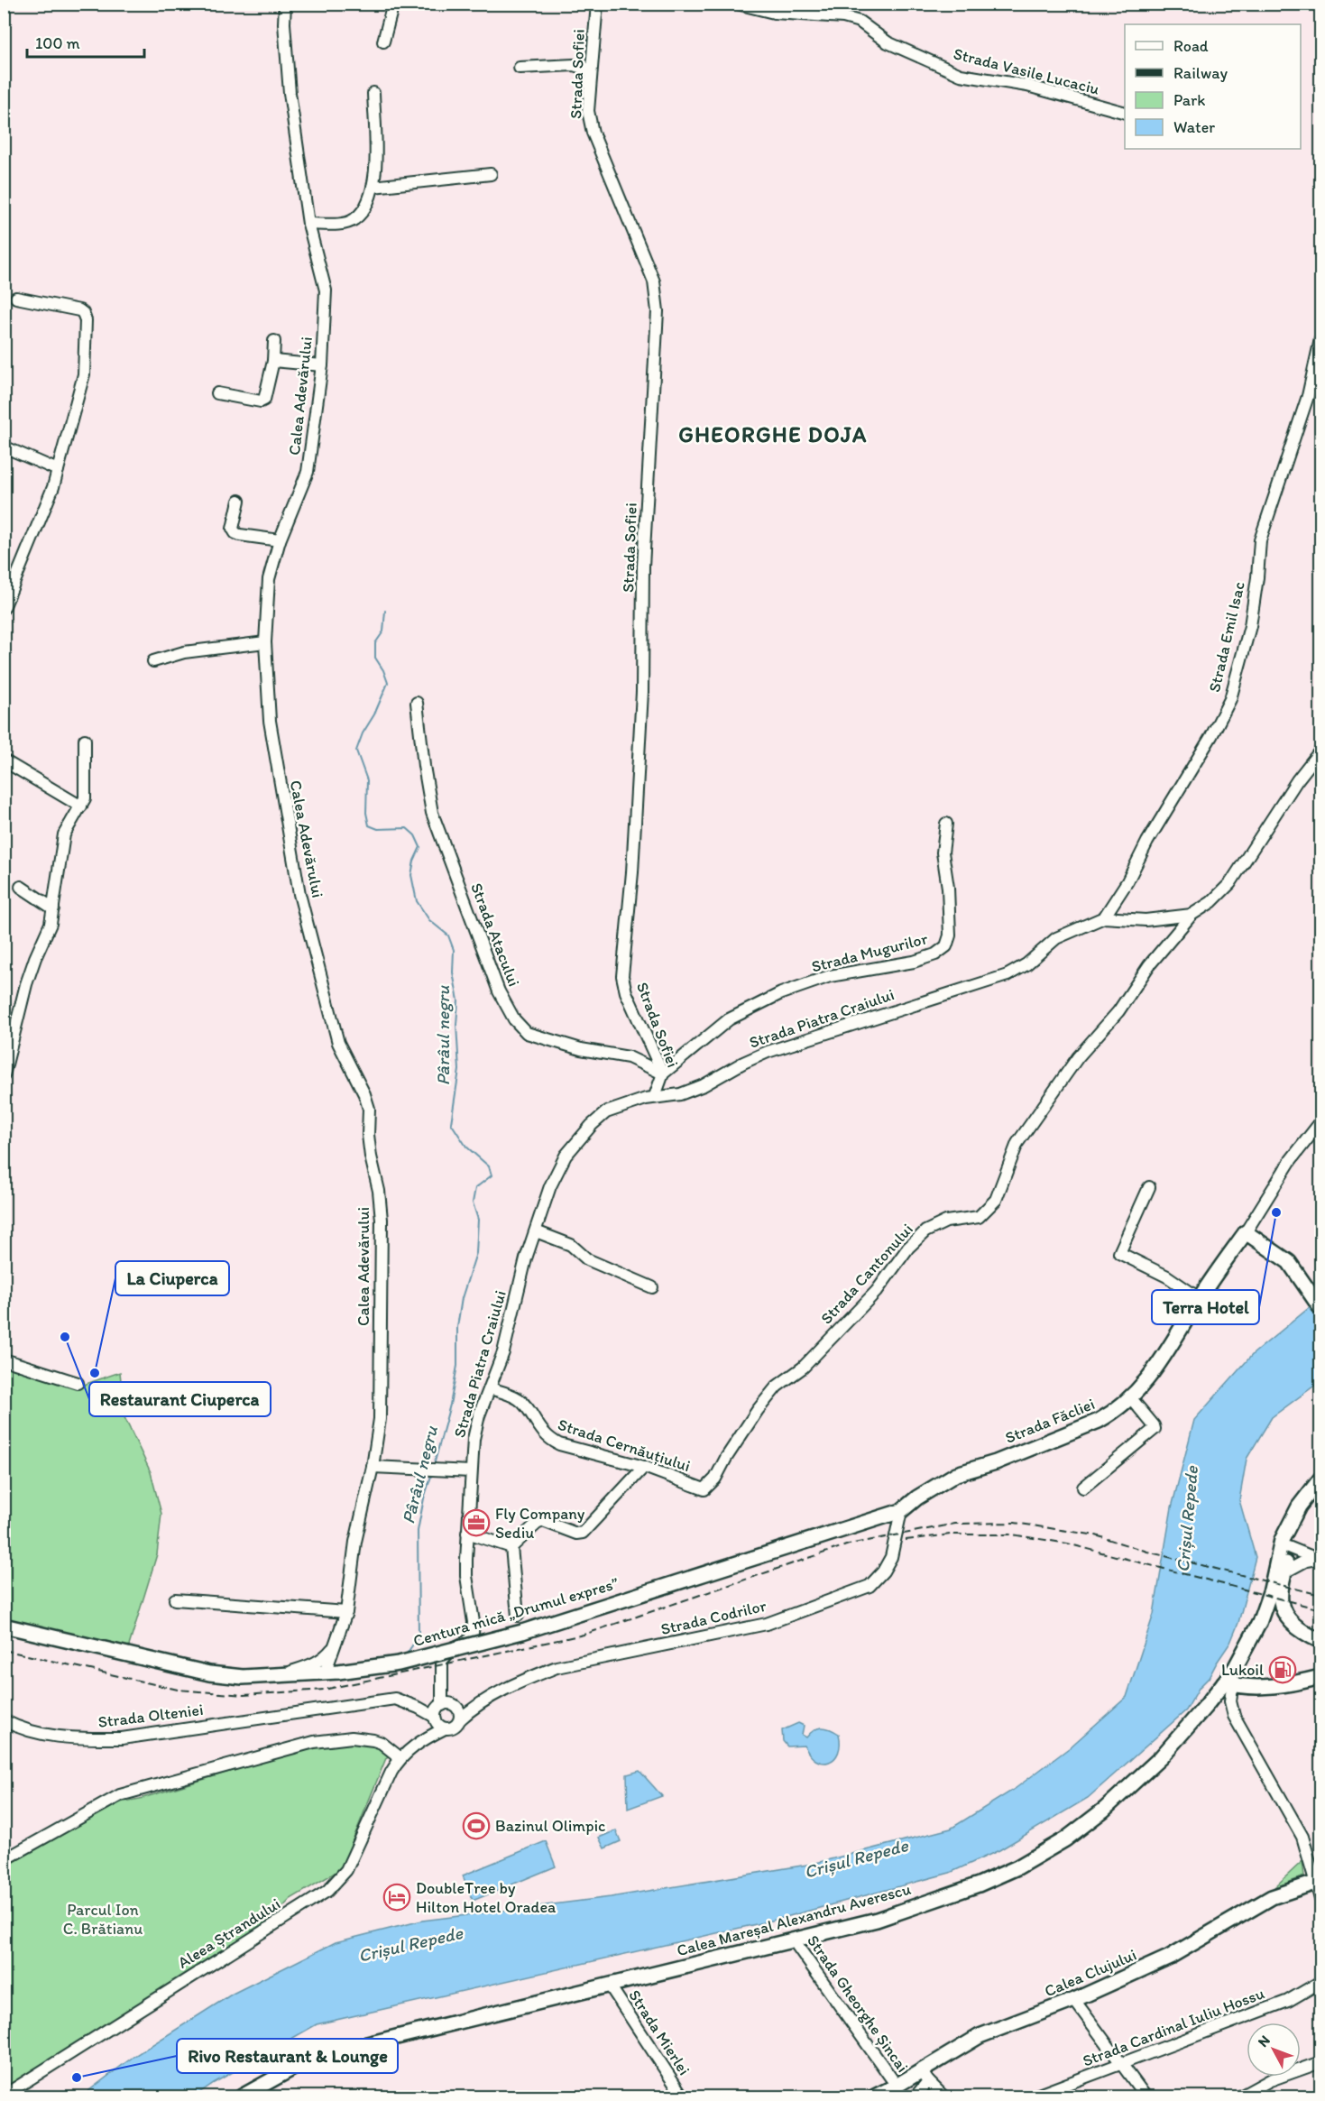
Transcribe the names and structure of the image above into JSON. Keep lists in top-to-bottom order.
{
  "streets": {
    "main road": [
      "Strada Făcliei",
      "Centura mică „Drumul expres”",
      "Calea Mareșal Alexandru Averescu",
      "Calea Clujului"
    ],
    "street": [
      "Strada Vasile Lucaciu",
      "Strada Sofiei",
      "Calea Adevărului",
      "Strada Emil Isac",
      "Strada Atacului",
      "Strada Mugurilor",
      "Strada Piatra Craiului",
      "Strada Cantonului",
      "Strada Cernăuțiului",
      "Strada Codrilor",
      "Strada Olteniei",
      "Aleea Ștrandului",
      "Strada Gheorghe Șincai",
      "Strada Cardinal Iuliu Hossu",
      "Strada Mierlei"
    ]
  },
  "crossings": [
    ["Strada Sofiei", "Strada Atacului"],
    ["Strada Sofiei", "Strada Mugurilor"],
    ["Strada Sofiei", "Strada Piatra Craiului"],
    ["Calea Adevărului", "Centura mică „Drumul expres”"],
    ["Strada Emil Isac", "Strada Piatra Craiului"],
    ["Strada Atacului", "Strada Mugurilor"],
    ["Strada Piatra Craiului", "Strada Cantonului"],
    ["Strada Piatra Craiului", "Strada Cernăuțiului"],
    ["Strada Piatra Craiului", "Strada Codrilor"],
    ["Strada Piatra Craiului", "Strada Olteniei"],
    ["Strada Piatra Craiului", "Aleea Ștrandului"],
    ["Strada Cantonului", "Strada Cernăuțiului"],
    ["Strada Făcliei", "Centura mică „Drumul expres”"],
    ["Strada Făcliei", "Strada Codrilor"],
    ["Centura mică „Drumul expres”", "Strada Codrilor"],
    ["Strada Codrilor", "Strada Olteniei"],
    ["Strada Codrilor", "Aleea Ștrandului"],
    ["Strada Olteniei", "Aleea Ștrandului"],
    ["Calea Mareșal Alexandru Averescu", "Strada Gheorghe Șincai"],
    ["Calea Mareșal Alexandru Averescu", "Strada Mierlei"],
    ["Calea Clujului", "Strada Gheorghe Șincai"]
  ],
  "districts": ["GHEORGHE DOJA"],
  "water": ["Pârâul negru", "Crișul Repede"],
  "parks": ["Parcul Ion C. Brătianu"],
  "places": {
    "other": [
      "Terra Hotel",
      "Restaurant Ciuperca",
      "La Ciuperca",
      "Rivo Restaurant & Lounge"
    ],
    "office": ["Fly Company Sediu"],
    "fuel station": ["Lukoil"],
    "sports": ["Bazinul Olimpic"],
    "hotel": ["DoubleTree by Hilton Hotel Oradea"]
  },
  "legend": [
    "Road",
    "Railway",
    "Park",
    "Water"
  ],
  "scale_bar": "100 m",
  "north": "top left"
}
